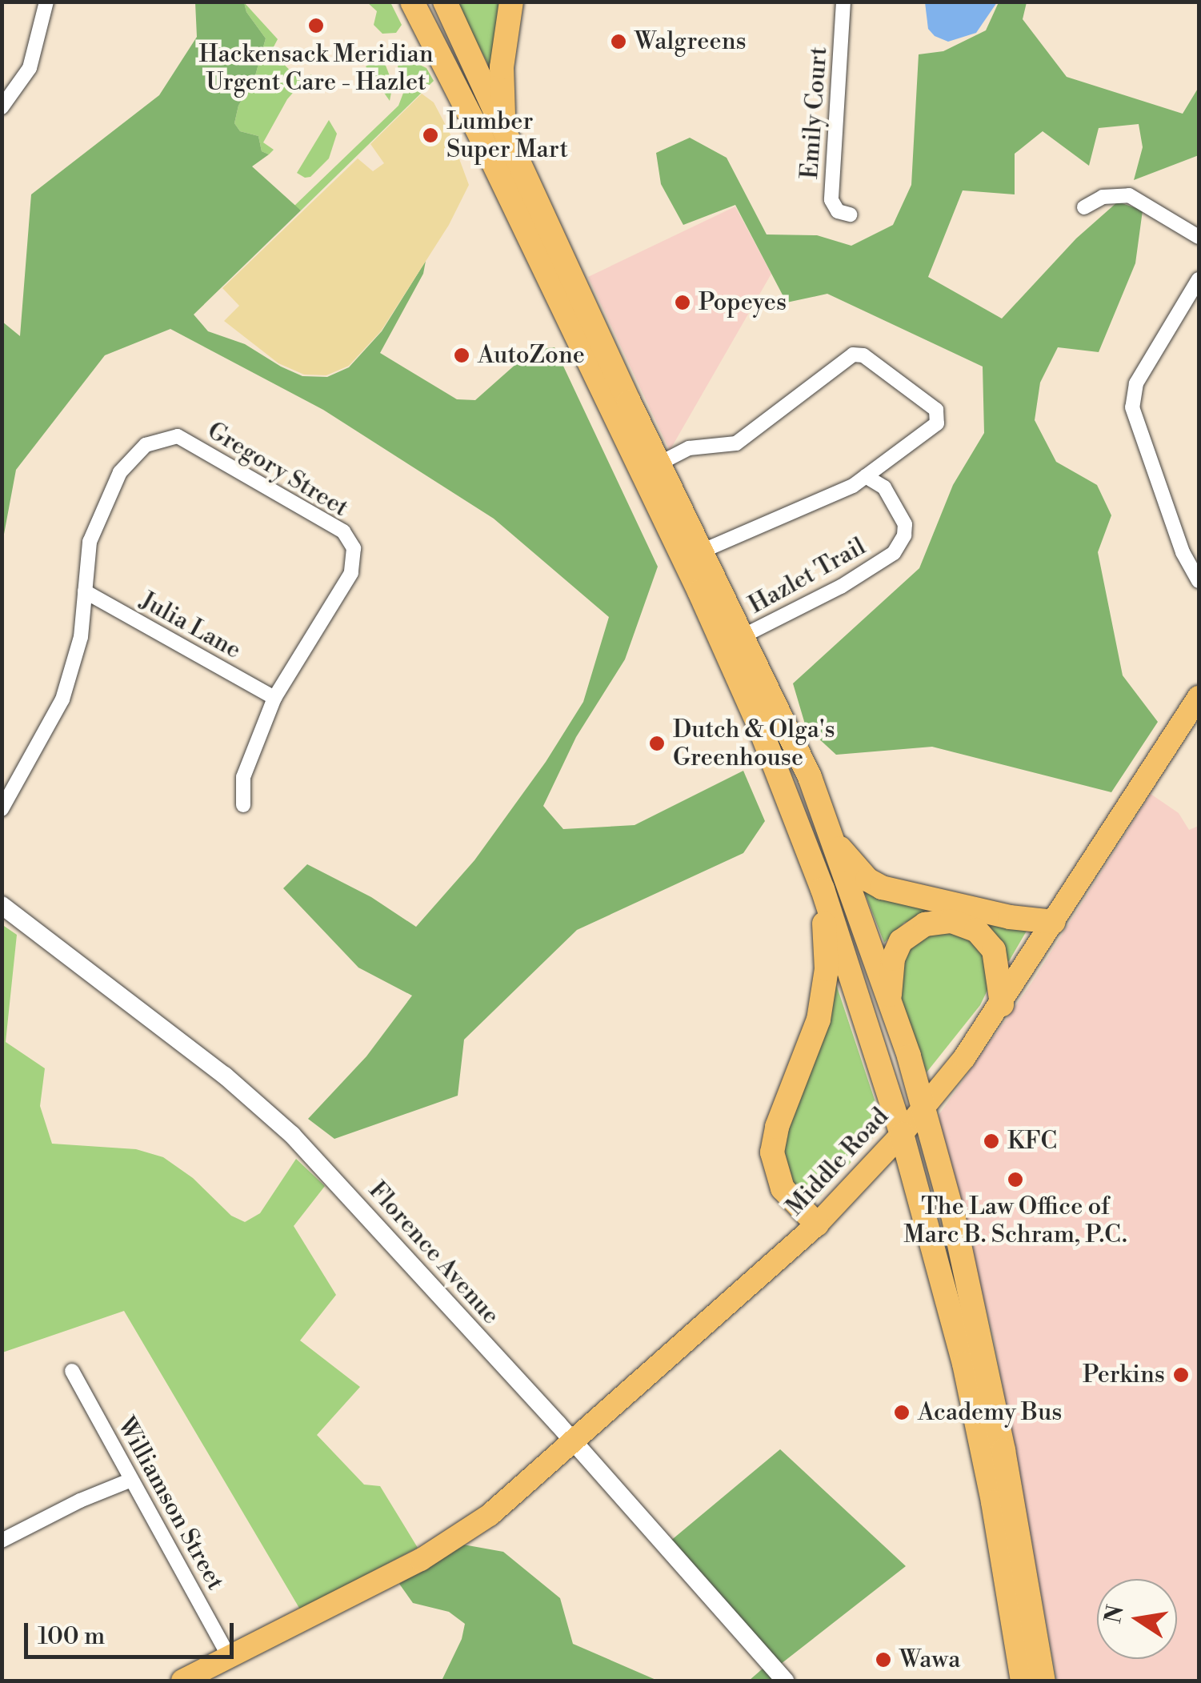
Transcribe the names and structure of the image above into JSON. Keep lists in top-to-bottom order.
{
  "streets": {
    "main road": ["Middle Road"],
    "street": [
      "Emily Court",
      "Gregory Street",
      "Hazlet Trail",
      "Julia Lane",
      "Florence Avenue",
      "Williamson Street"
    ]
  },
  "crossings": [
    ["Gregory Street", "Julia Lane"],
    ["Middle Road", "Florence Avenue"],
    ["Middle Road", "Williamson Street"]
  ],
  "places": [
    "Hackensack Meridian Urgent Care - Hazlet",
    "Walgreens",
    "Lumber Super Mart",
    "Popeyes",
    "AutoZone",
    "Dutch & Olga's Greenhouse",
    "KFC",
    "The Law Office of Marc B. Schram, P.C.",
    "Perkins",
    "Academy Bus",
    "Wawa"
  ],
  "scale_bar": "100 m",
  "north": "left"
}
